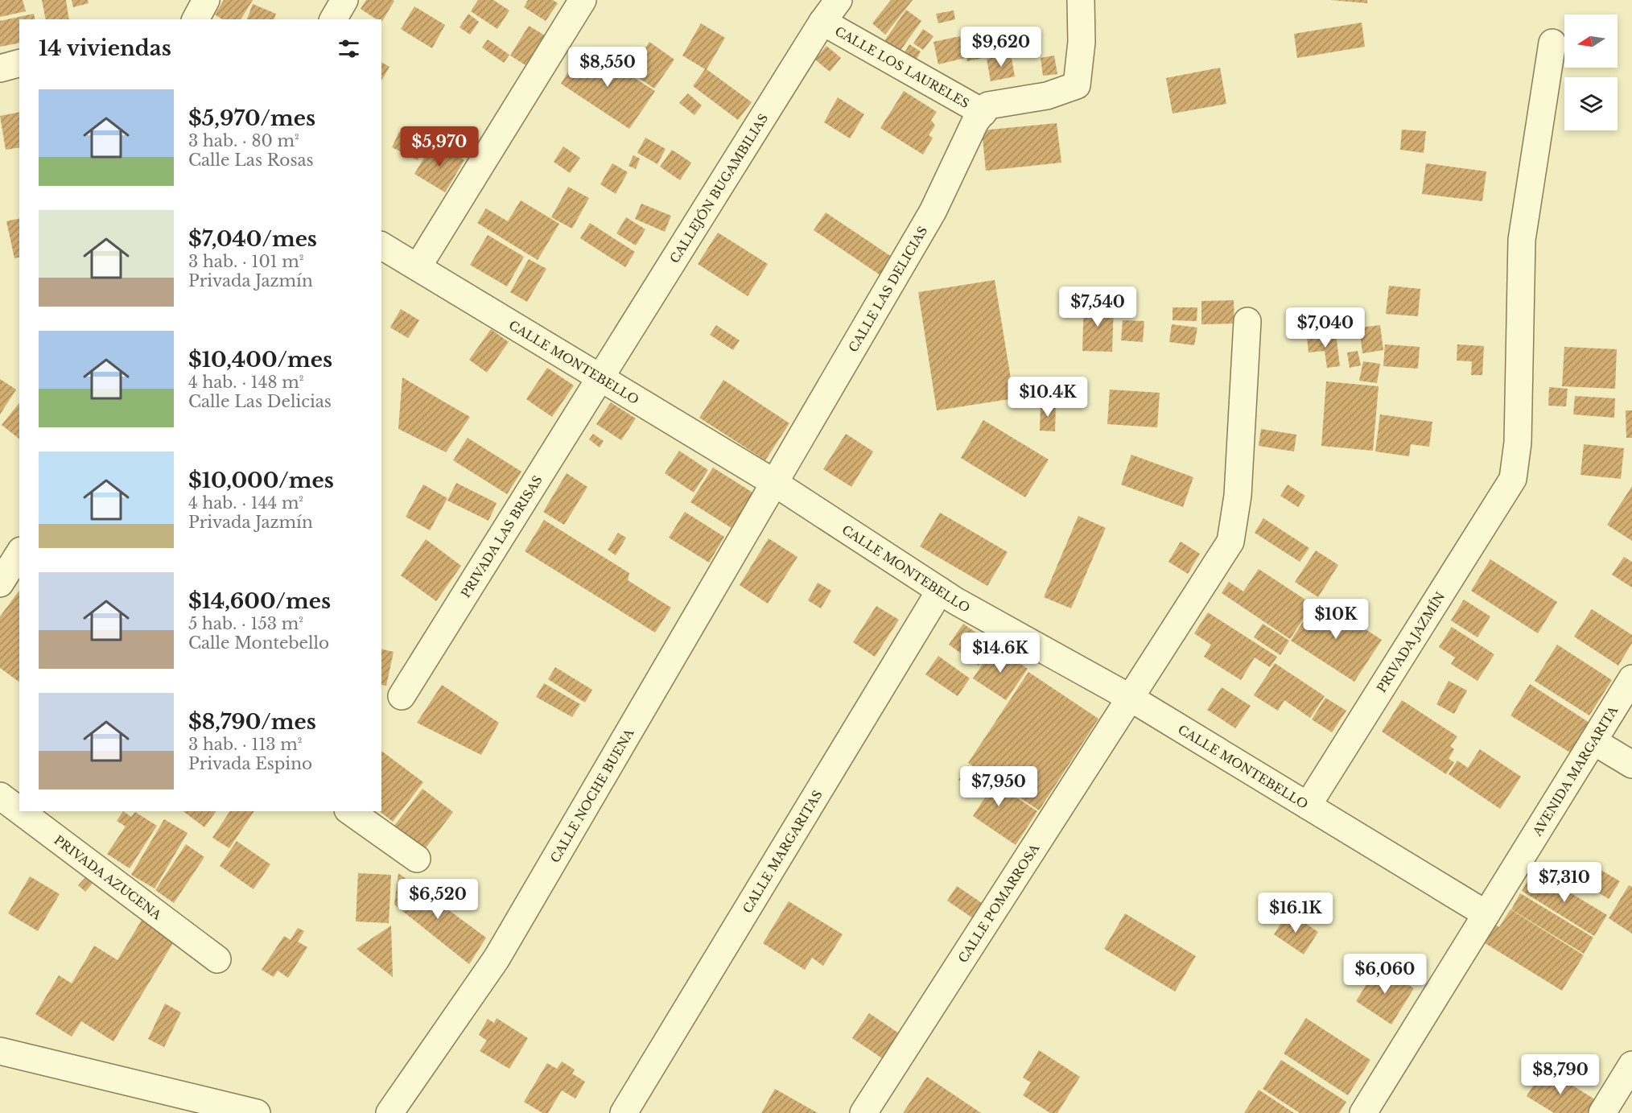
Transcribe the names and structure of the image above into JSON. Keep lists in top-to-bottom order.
{
  "streets": {
    "street": [
      "CALLE LOS LAURELES",
      "CALLEJÓN BUGAMBILIAS",
      "CALLE LAS DELICIAS",
      "CALLE MONTEBELLO",
      "PRIVADA LAS BRISAS",
      "PRIVADA JAZMÍN",
      "AVENIDA MARGARITA",
      "CALLE NOCHE BUENA",
      "CALLE MARGARITAS",
      "PRIVADA AZUCENA",
      "CALLE POMARROSA"
    ]
  },
  "crossings": [
    ["CALLE LOS LAURELES", "CALLEJÓN BUGAMBILIAS"],
    ["CALLE LOS LAURELES", "CALLE LAS DELICIAS"],
    ["CALLEJÓN BUGAMBILIAS", "CALLE MONTEBELLO"],
    ["CALLEJÓN BUGAMBILIAS", "PRIVADA LAS BRISAS"],
    ["CALLE LAS DELICIAS", "CALLE MONTEBELLO"],
    ["CALLE LAS DELICIAS", "CALLE NOCHE BUENA"],
    ["CALLE MONTEBELLO", "PRIVADA LAS BRISAS"],
    ["CALLE MONTEBELLO", "PRIVADA JAZMÍN"],
    ["CALLE MONTEBELLO", "AVENIDA MARGARITA"],
    ["CALLE MONTEBELLO", "CALLE NOCHE BUENA"],
    ["CALLE MONTEBELLO", "CALLE MARGARITAS"],
    ["CALLE MONTEBELLO", "CALLE POMARROSA"]
  ],
  "north": "left",
  "page": {
    "heading": "14 viviendas",
    "price": [
      "$9,620",
      "$8,550",
      "$5,970",
      "$7,540",
      "$7,040",
      "$10.4K",
      "$10K",
      "$14.6K",
      "$7,950",
      "$7,310",
      "$6,520",
      "$16.1K",
      "$6,060",
      "$8,790"
    ],
    "list": [
      {
        "name": "$5,970/mes",
        "note": "3 hab. · 80 m² · Calle Las Rosas"
      },
      {
        "name": "$7,040/mes",
        "note": "3 hab. · 101 m² · Privada Jazmín"
      },
      {
        "name": "$10,400/mes",
        "note": "4 hab. · 148 m² · Calle Las Delicias"
      },
      {
        "name": "$10,000/mes",
        "note": "4 hab. · 144 m² · Privada Jazmín"
      },
      {
        "name": "$14,600/mes",
        "note": "5 hab. · 153 m² · Calle Montebello"
      },
      {
        "name": "$8,790/mes",
        "note": "3 hab. · 113 m² · Privada Espino"
      }
    ]
  }
}
